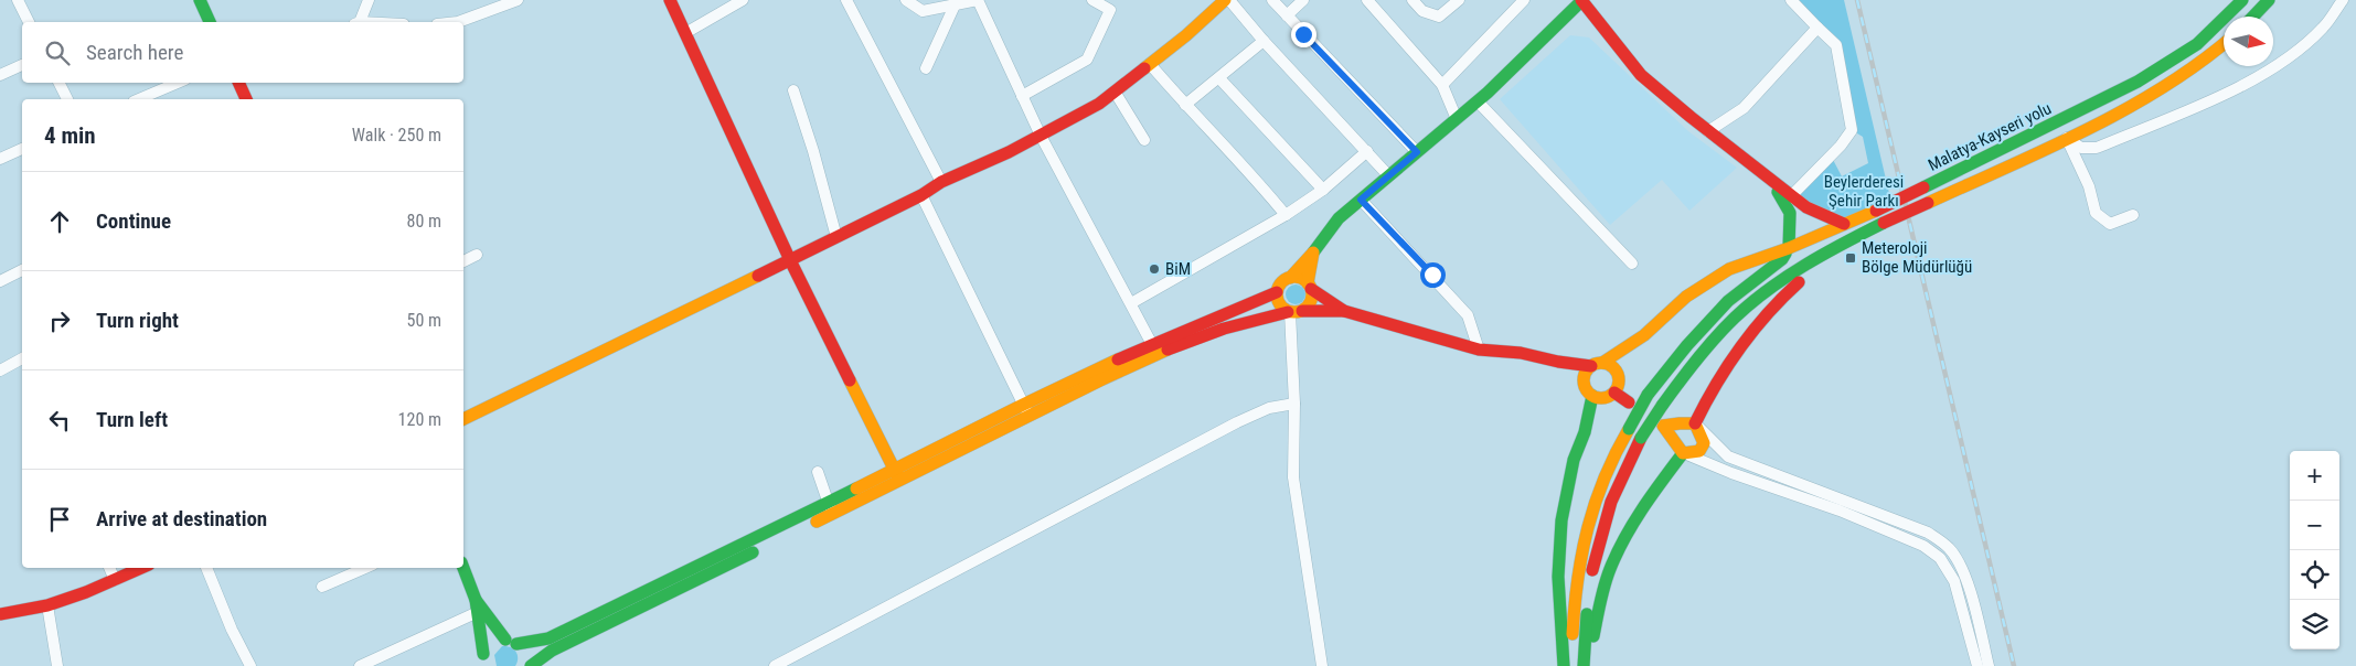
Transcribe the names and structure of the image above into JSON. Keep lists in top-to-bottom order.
{
  "streets": {
    "main road": ["Malatya-Kayseri yolu"]
  },
  "parks": ["Beylerderesi Şehir Parkı"],
  "places": {
    "transit": ["Meteroloji Bölge Müdürlüğü"],
    "other": ["BiM"]
  },
  "north": "right",
  "page": {
    "search": "Search here",
    "heading": ["4 min", "Walk · 250 m"],
    "list": [
      ["Continue", "80 m"],
      ["Turn right", "50 m"],
      ["Turn left", "120 m"],
      "Arrive at destination"
    ],
    "map_buttons": ["+", "−"]
  }
}
